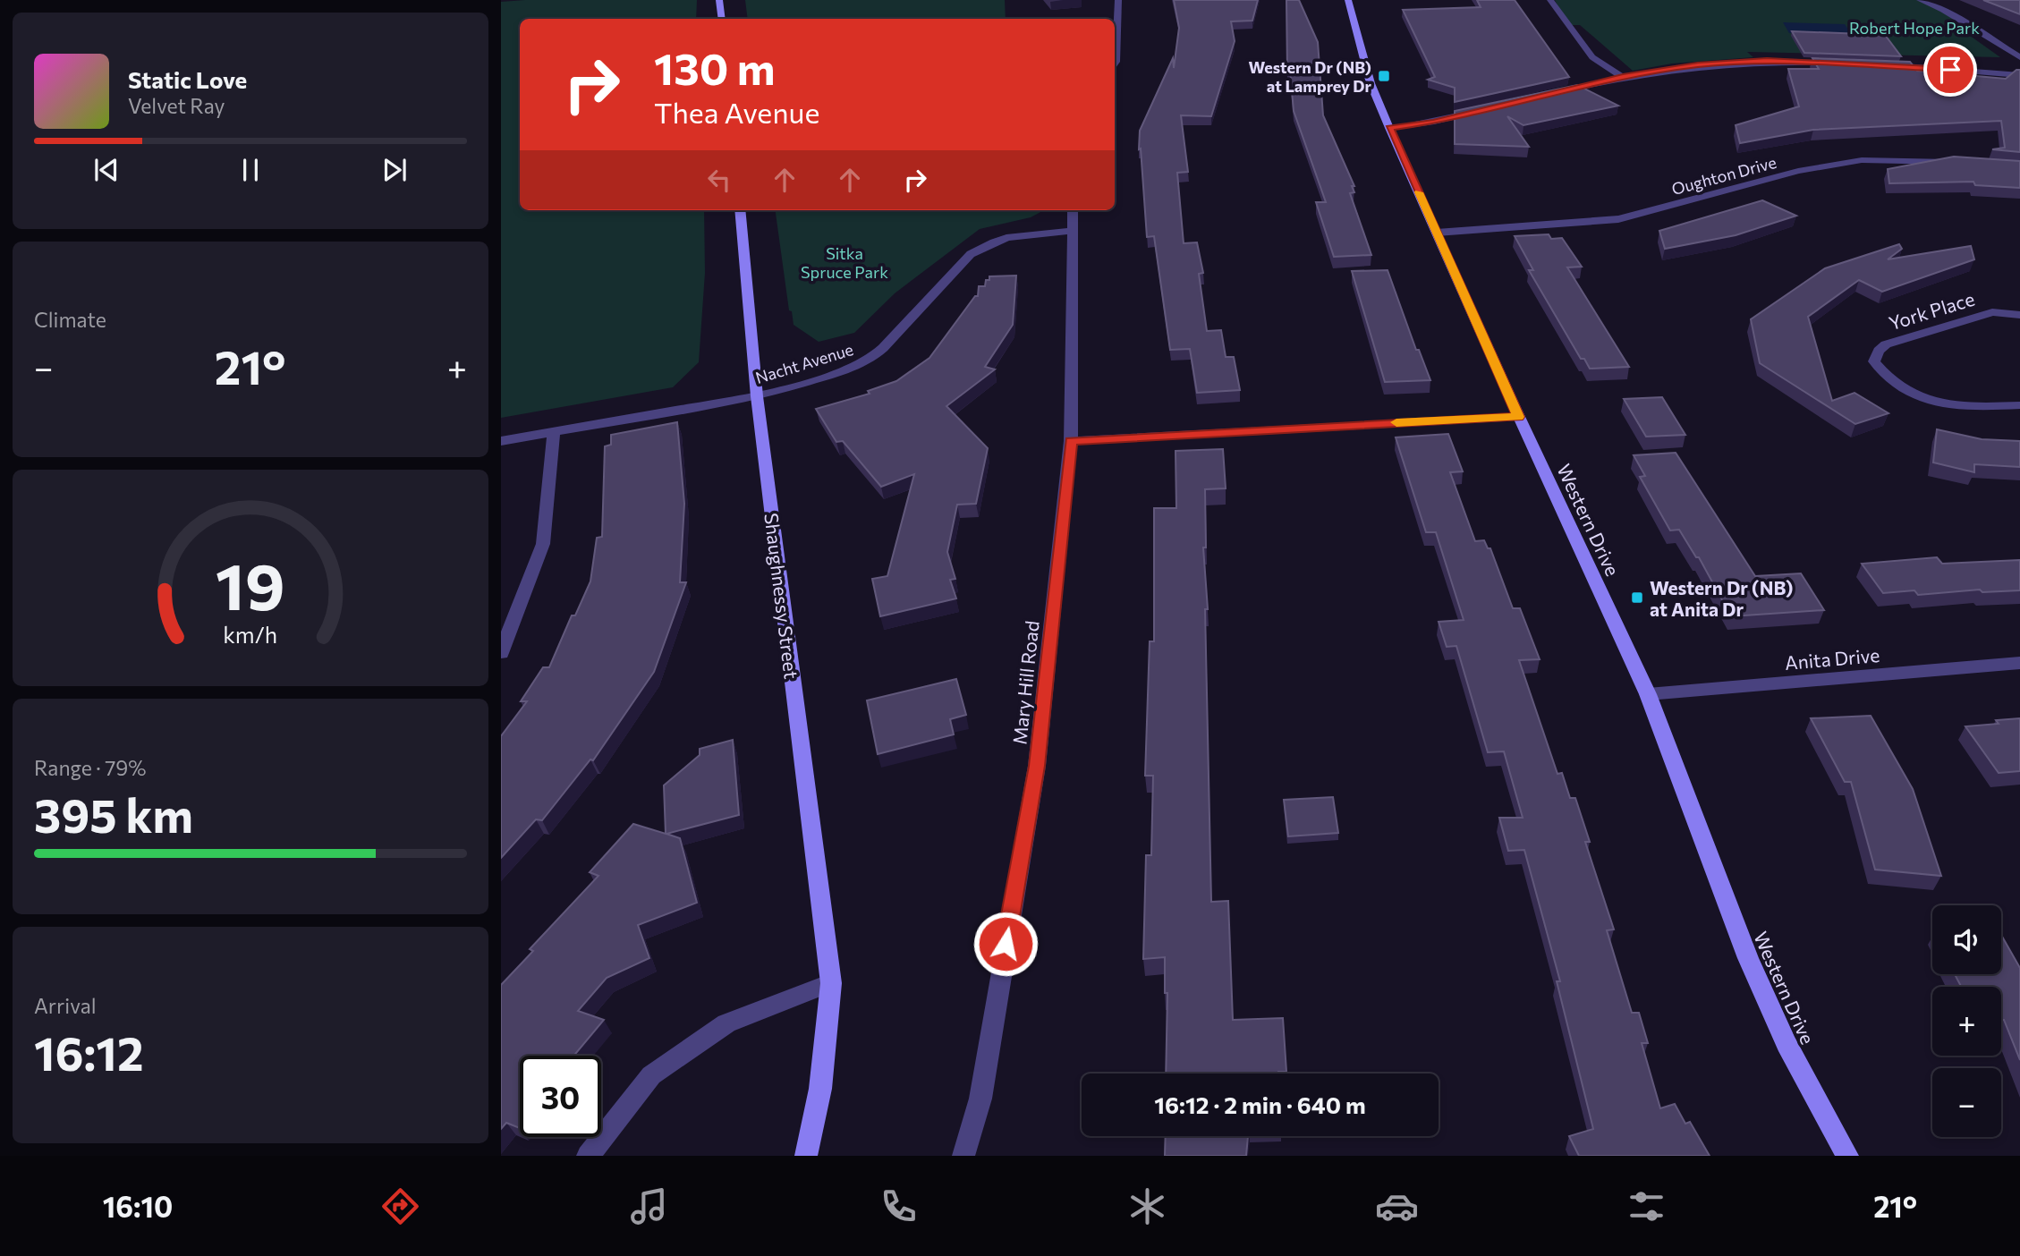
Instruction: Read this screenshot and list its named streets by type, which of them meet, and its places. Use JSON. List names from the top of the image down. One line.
{"streets":{"street":["Oughton Drive","York Place","Nacht Avenue","Western Drive","Shaughnessy Street","Anita Drive","Mary Hill Road"]},"crossings":[["Oughton Drive","Western Drive"],["Nacht Avenue","Shaughnessy Street"],["Nacht Avenue","Mary Hill Road"],["Western Drive","Anita Drive"]],"parks":["Robert Hope Park","Sitka Spruce Park"],"places":{"transit":["Western Dr (NB) at Lamprey Dr","Western Dr (NB) at Anita Dr"]},"page":{"turn":["130 m","Thea Avenue"],"song":["Static Love","Velvet Ray"],"tile":["Climate",["Range · 79%","395 km"],["Arrival","16:12"]],"heat":["−","21°","+"],"map_buttons":["+","−"],"limit":"30","trip":"16:12 · 2 min · 640 m","tabs":["16:10","21°"],"gauge":["19","km/h"]}}
